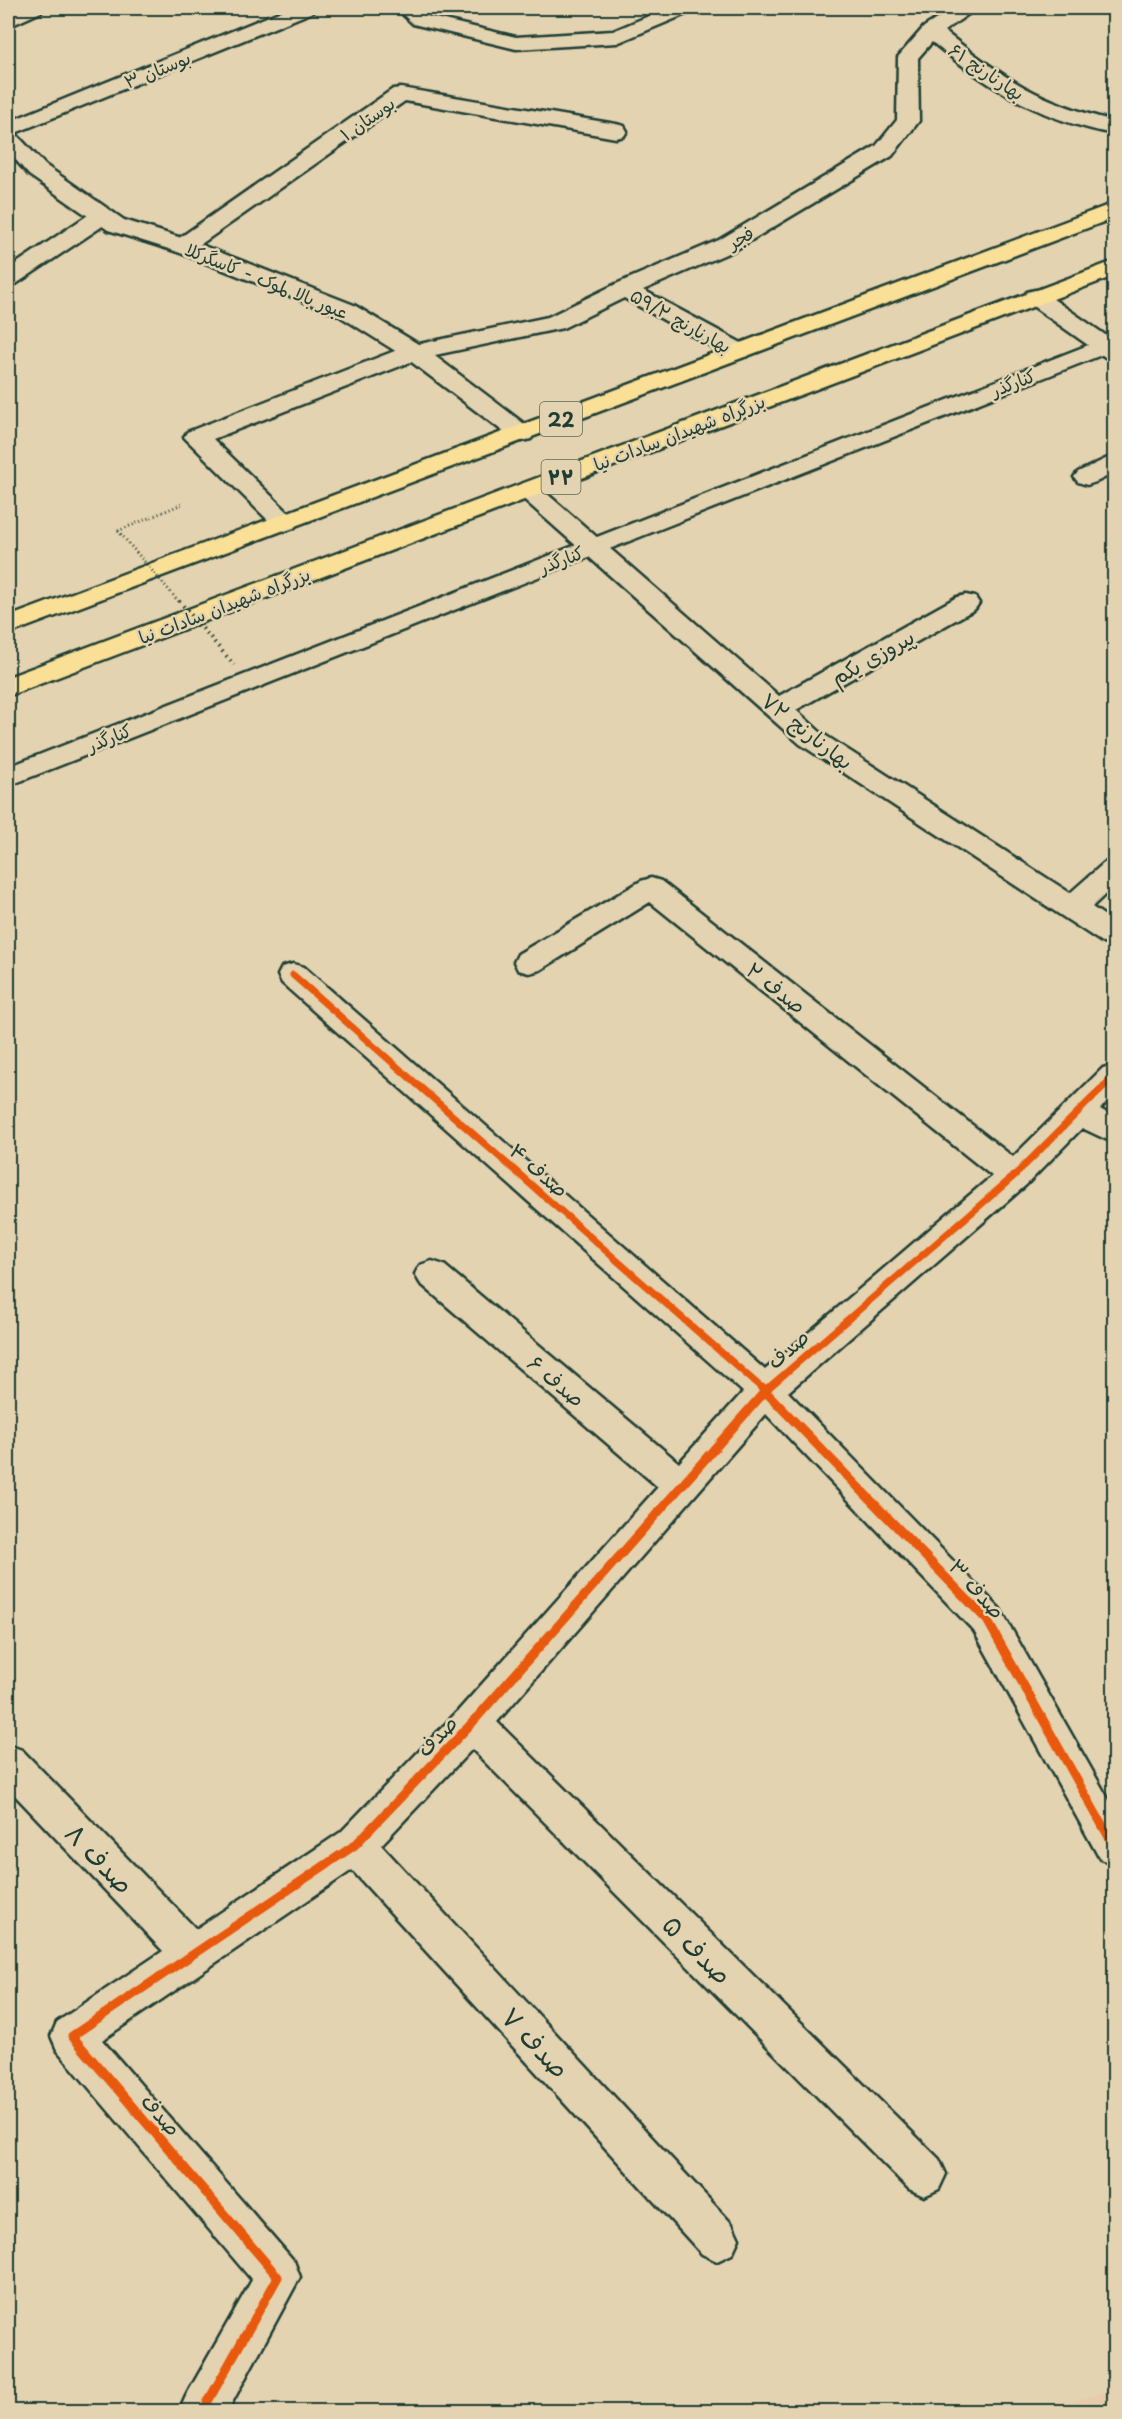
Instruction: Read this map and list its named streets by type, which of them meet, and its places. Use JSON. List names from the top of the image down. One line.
{"streets":{"highway":["22","بزرگراه شهیدان سادات نیا","۲۲"],"street":["بوستان ۳","بهارنارنج ۶۱","بوستان ۱","فجر","عبور بالا لموک - کاسگرکلا","بهارنارنج ۵۹/۲","کنارگذر","پیروزی یکم","بهارنارنج ۷۲","صدف ۲","صدف ۴","صدف","صدف ۶","صدف ۳","صدف ۸","صدف ۵","صدف ۷"]},"crossings":[["بهارنارنج ۶۱","فجر"],["بوستان ۱","عبور بالا لموک - کاسگرکلا"],["فجر","عبور بالا لموک - کاسگرکلا"],["فجر","بهارنارنج ۵۹/۲"],["فجر","22"],["عبور بالا لموک - کاسگرکلا","22"],["بهارنارنج ۵۹/۲","22"],["کنارگذر","بهارنارنج ۷۲"],["بزرگراه شهیدان سادات نیا","بهارنارنج ۷۲"],["پیروزی یکم","بهارنارنج ۷۲"],["صدف ۲","صدف"],["صدف ۴","صدف"],["صدف ۴","صدف ۳"],["صدف","صدف ۶"],["صدف","صدف ۳"],["صدف","صدف ۸"],["صدف","صدف ۵"],["صدف","صدف ۷"]]}
